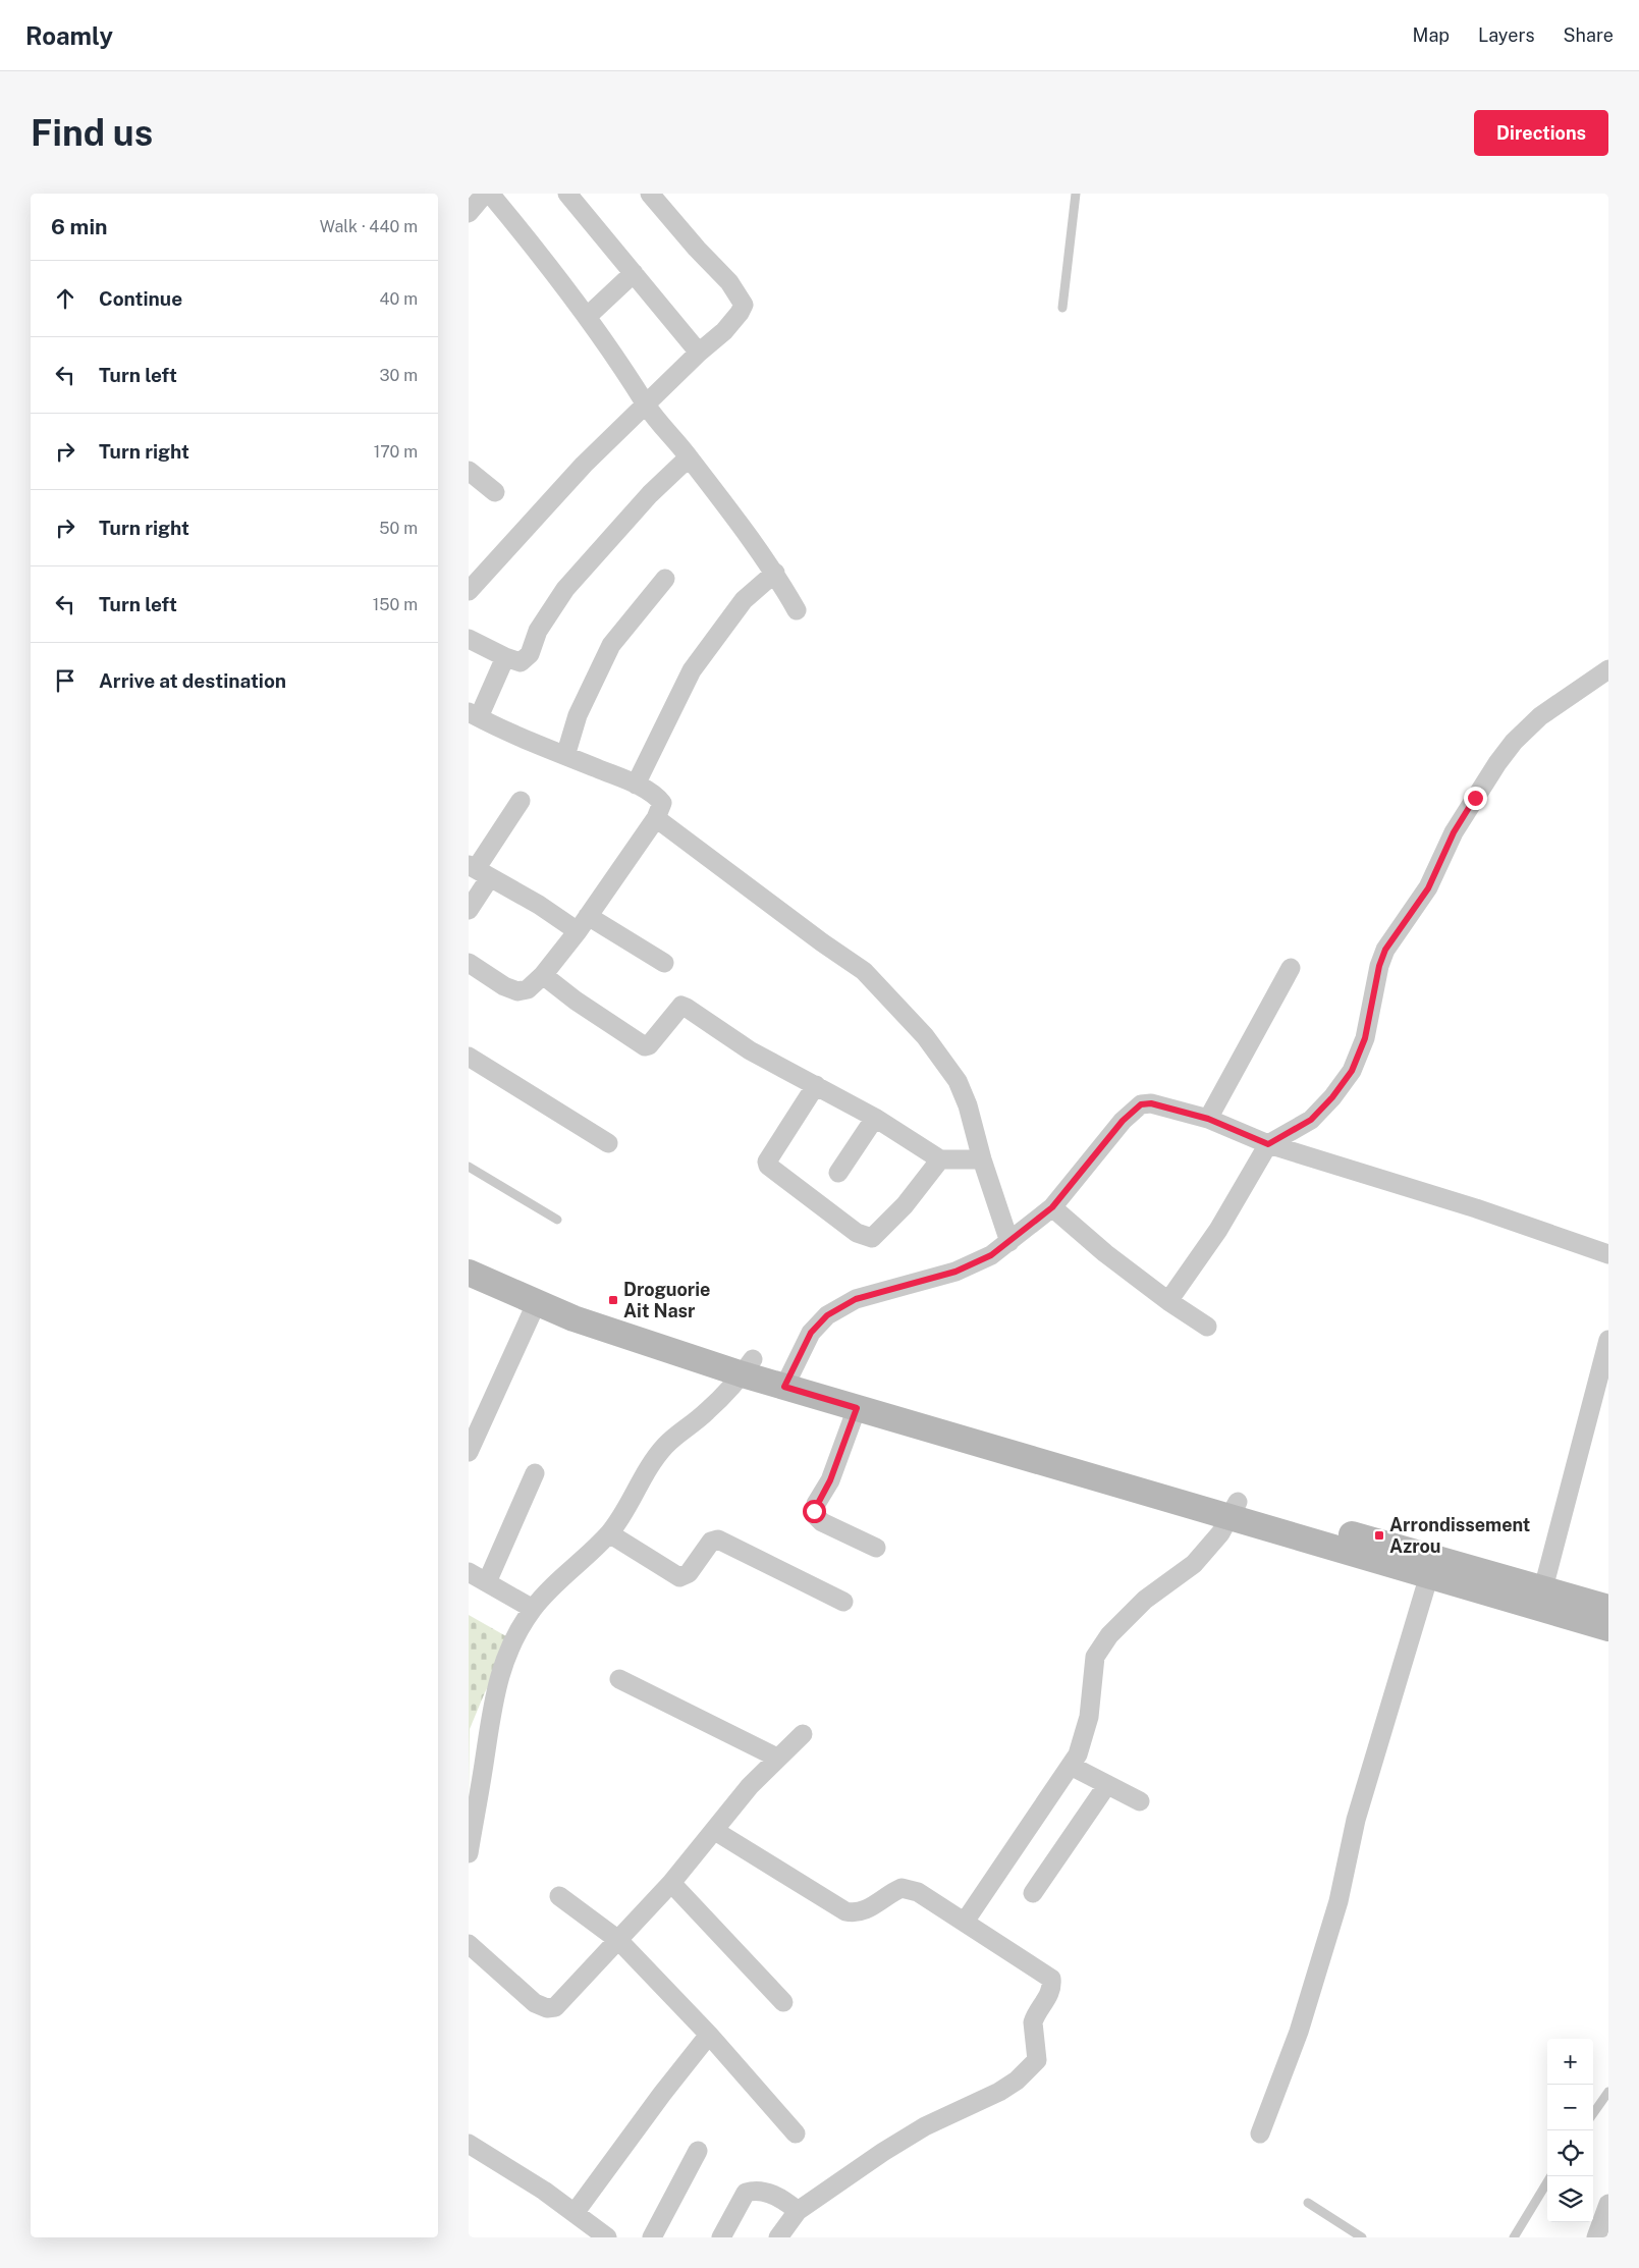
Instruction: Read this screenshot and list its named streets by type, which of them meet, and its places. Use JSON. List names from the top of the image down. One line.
{"places":{"transit":["Droguorie Ait Nasr","Arrondissement Azrou"]},"page":{"header":"Roamly","nav":["Map","Layers","Share"],"buttons":"Directions","title":"Find us","heading":["6 min","Walk · 440 m"],"list":[["Continue","40 m"],["Turn left","30 m"],["Turn right","170 m"],["Turn right","50 m"],["Turn left","150 m"],"Arrive at destination"],"map_buttons":["+","−"]}}
